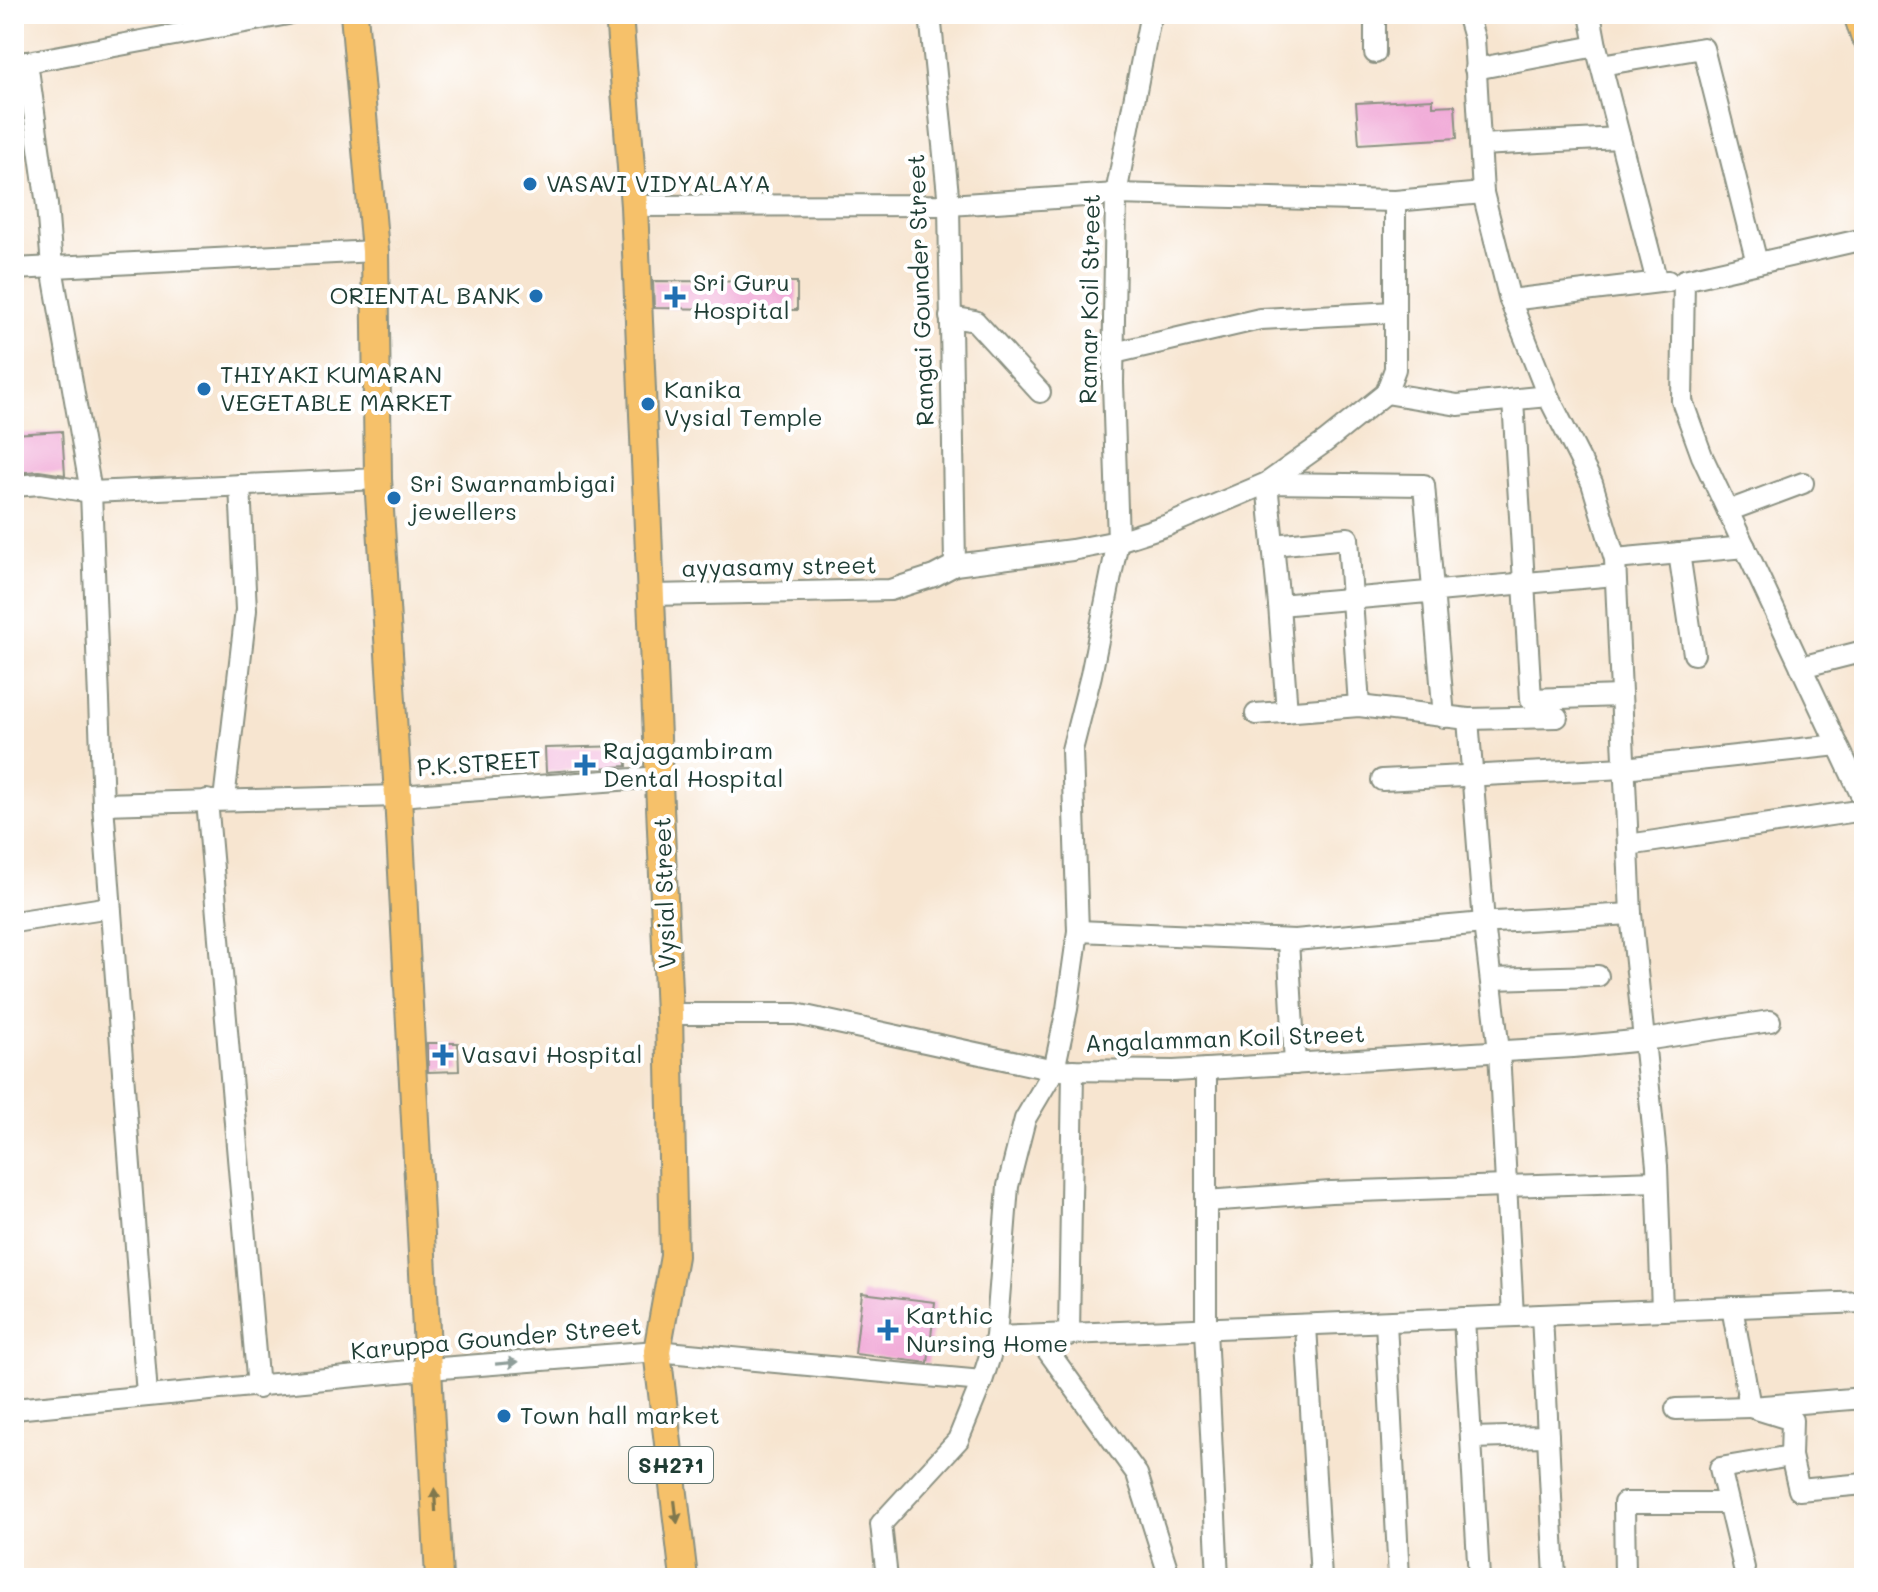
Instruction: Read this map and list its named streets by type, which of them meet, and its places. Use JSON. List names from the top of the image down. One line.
{"streets":{"main road":["Vysial Street","SH271"],"street":["Rangai Gounder Street","Ramar Koil Street","ayyasamy street","P.K.STREET","Angalamman Koil Street","Karuppa Gounder Street"]},"crossings":[["Rangai Gounder Street","ayyasamy street"],["Ramar Koil Street","ayyasamy street"],["Ramar Koil Street","Angalamman Koil Street"],["ayyasamy street","Vysial Street"],["P.K.STREET","Vysial Street"],["Vysial Street","Angalamman Koil Street"],["Vysial Street","Karuppa Gounder Street"]],"places":{"other":["VASAVI VIDYALAYA","ORIENTAL BANK","THIYAKI KUMARAN VEGETABLE MARKET","Kanika Vysial Temple","Sri Swarnambigai jewellers","Town hall market"],"health":["Sri Guru Hospital","Rajagambiram Dental Hospital","Vasavi Hospital","Karthic Nursing Home"]}}
